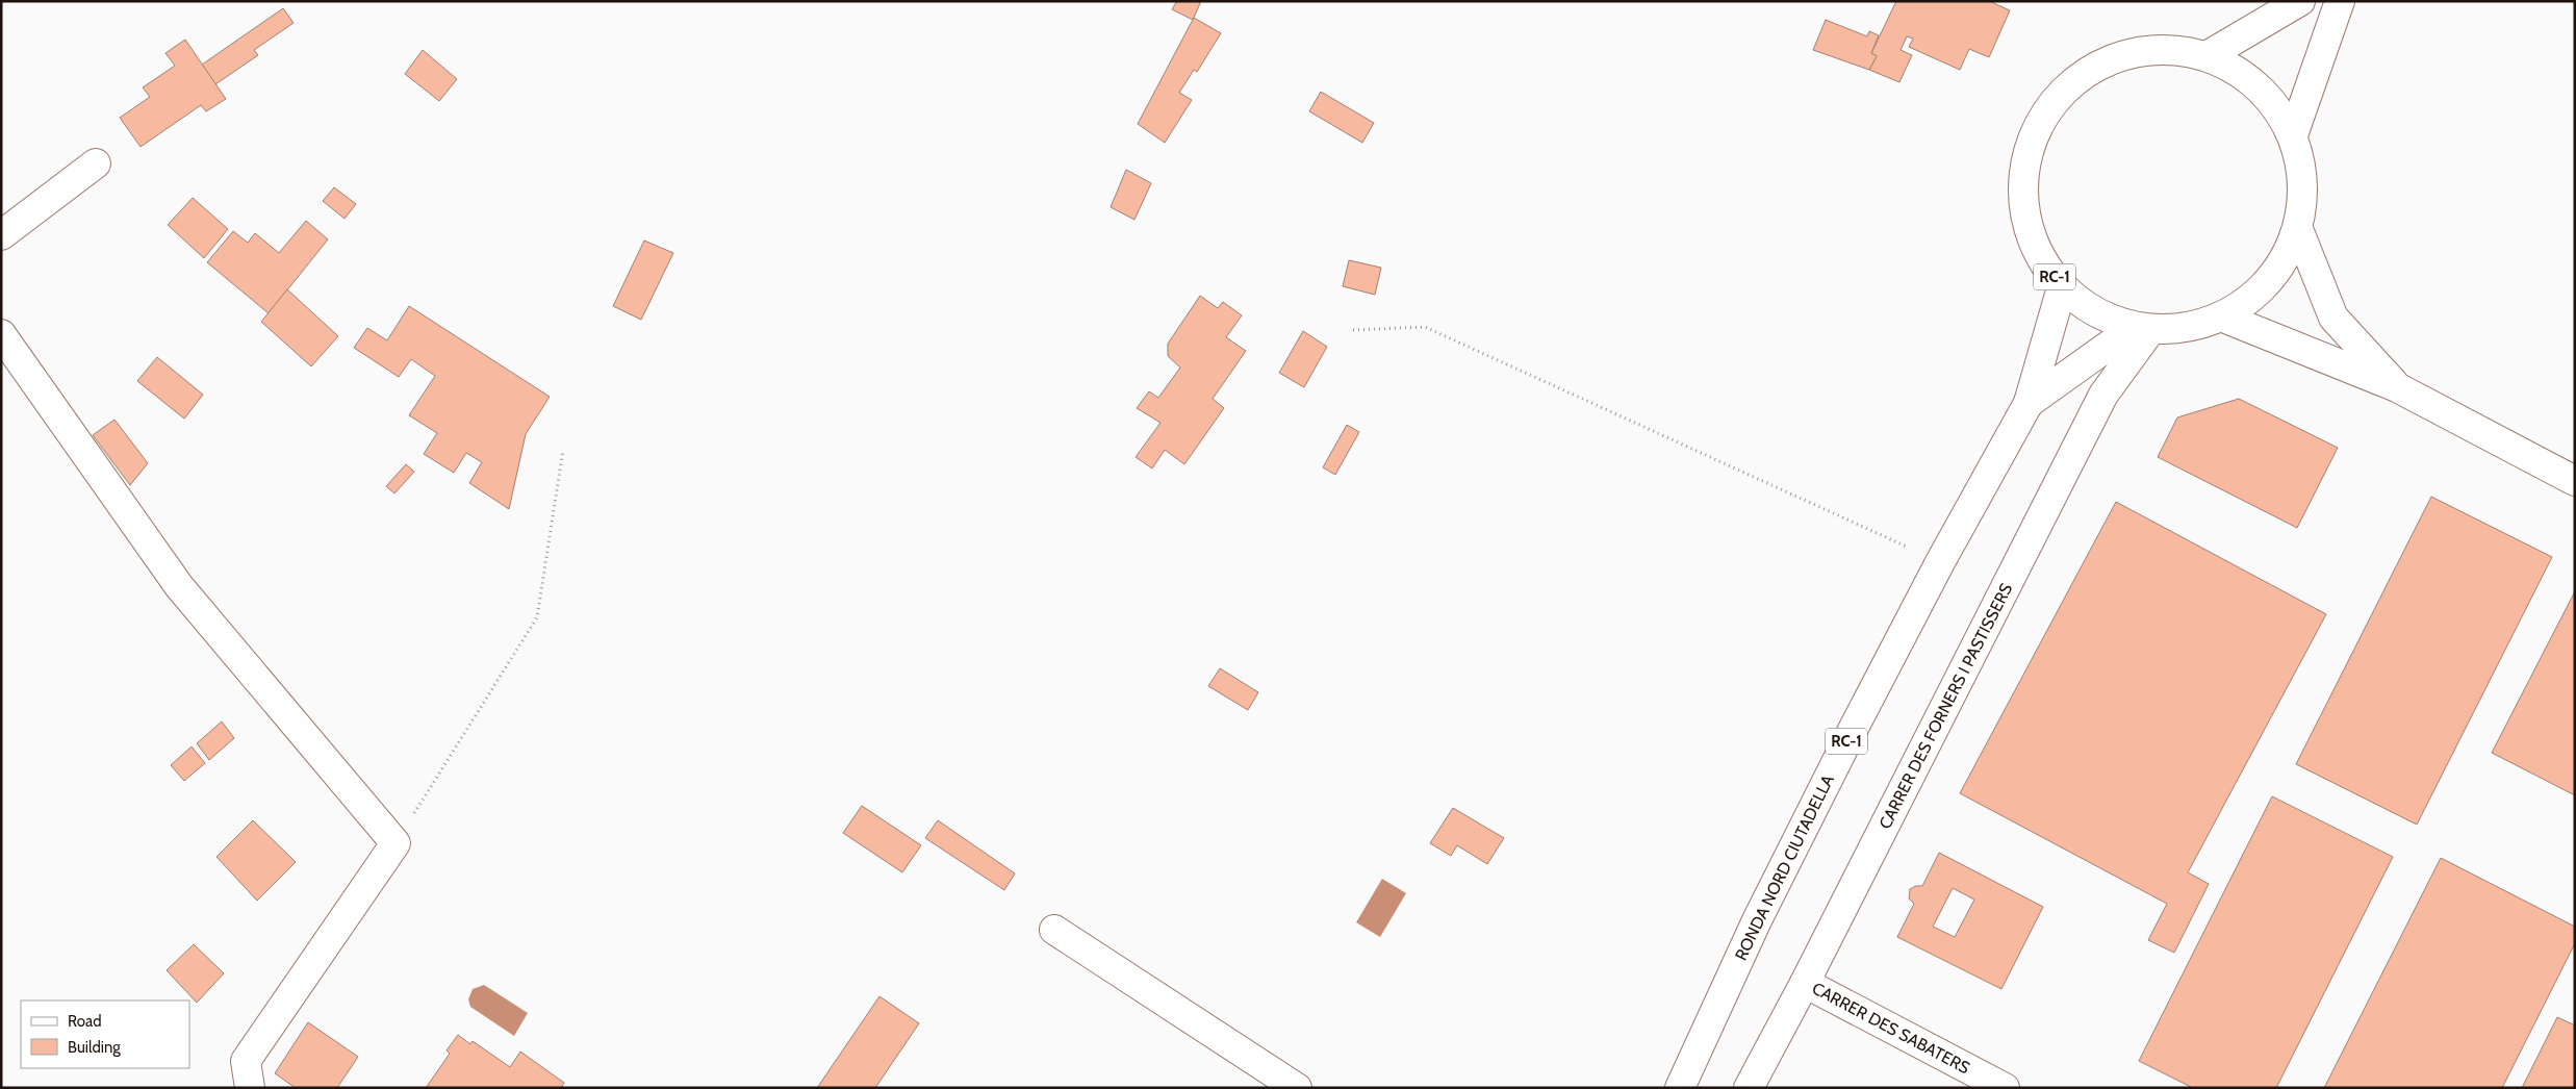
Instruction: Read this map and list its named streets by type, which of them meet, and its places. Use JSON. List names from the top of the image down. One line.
{"streets":{"street":["RC-1","CARRER DES FORNERS I PASTISSERS","RONDA NORD CIUTADELLA","CARRER DES SABATERS"]},"crossings":[["RC-1","CARRER DES FORNERS I PASTISSERS"],["RC-1","RONDA NORD CIUTADELLA"],["CARRER DES FORNERS I PASTISSERS","RONDA NORD CIUTADELLA"],["CARRER DES FORNERS I PASTISSERS","CARRER DES SABATERS"]],"legend":["Road","Building"]}
